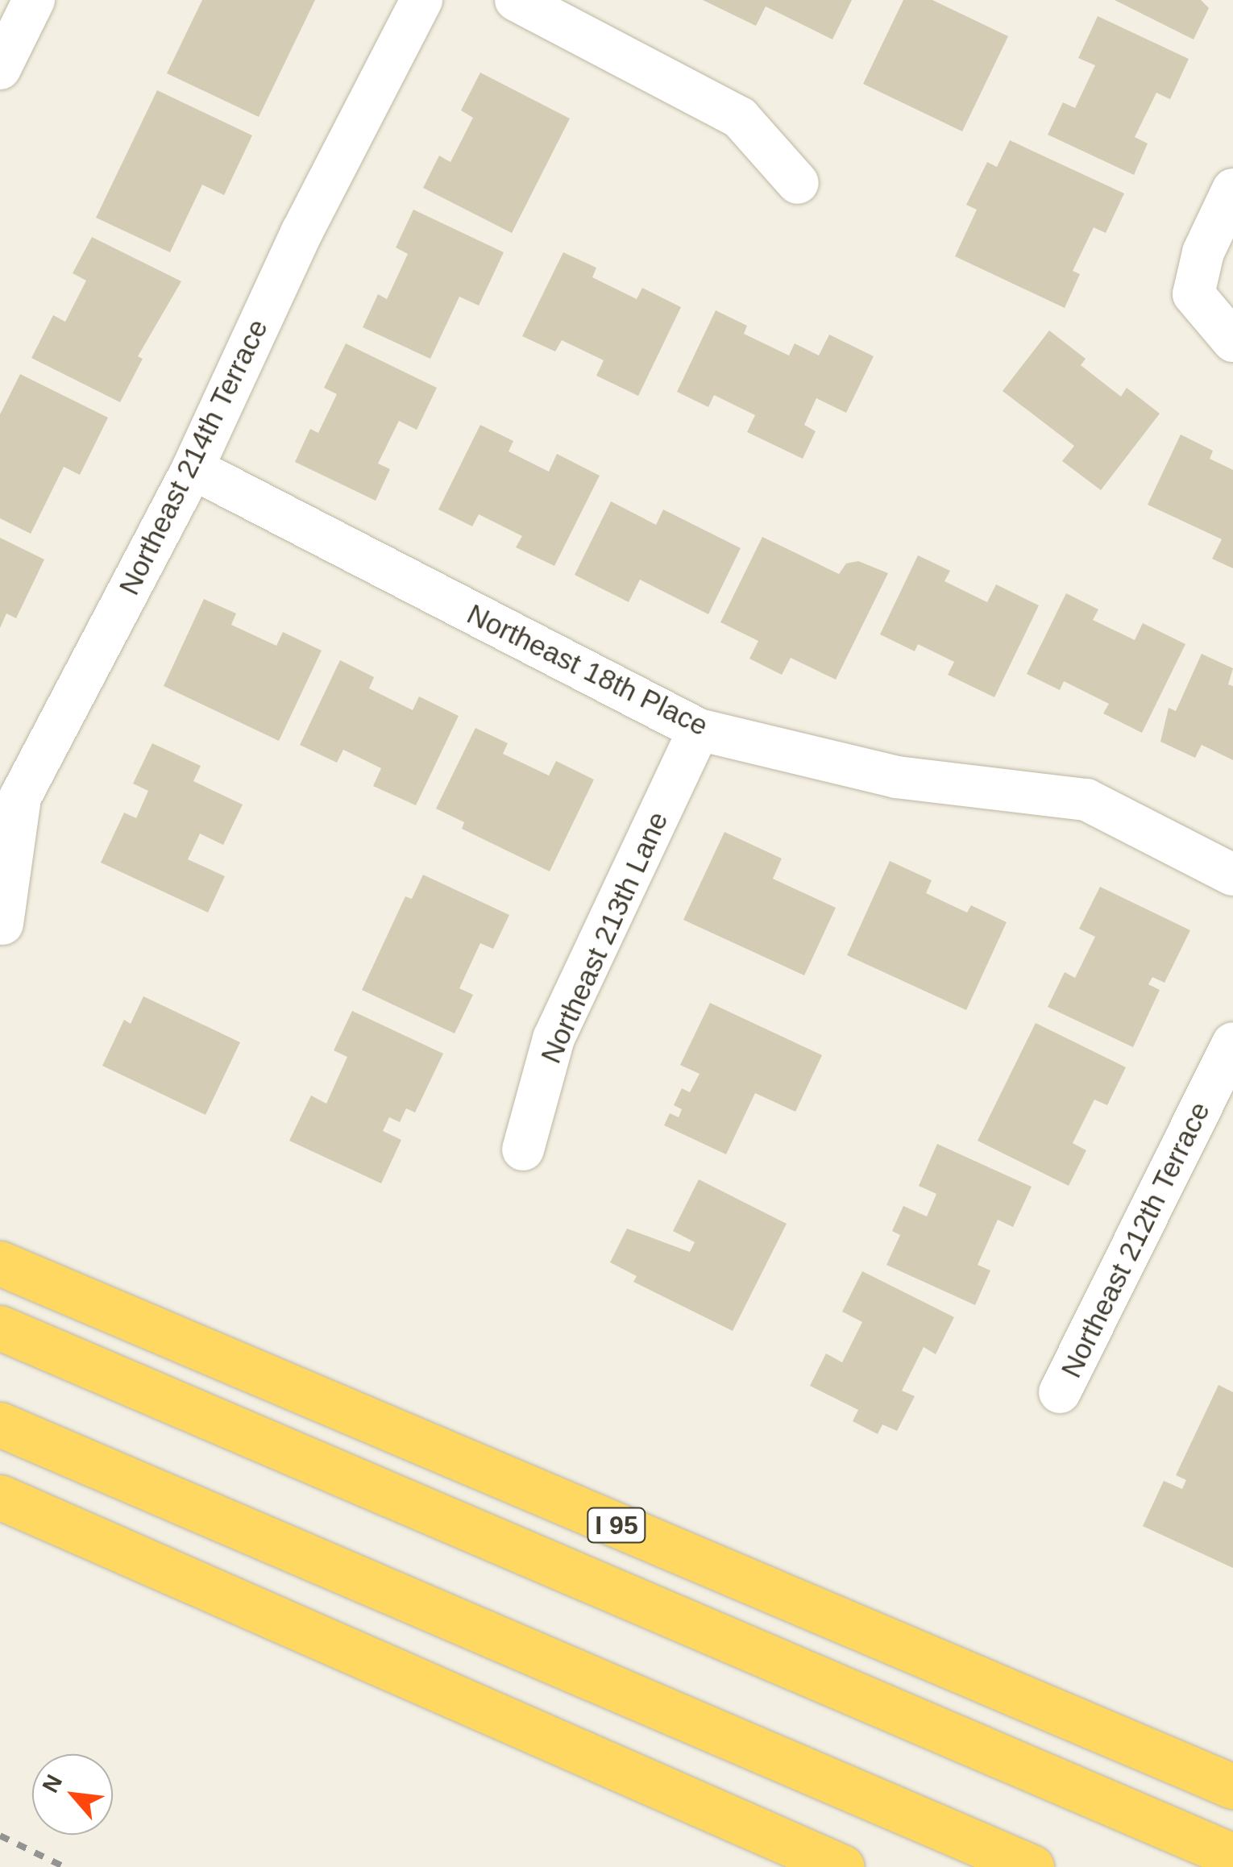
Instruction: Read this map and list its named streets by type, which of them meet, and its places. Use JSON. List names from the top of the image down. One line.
{"streets":{"highway":["I 95"],"street":["Northeast 214th Terrace","Northeast 18th Place","Northeast 213th Lane","Northeast 212th Terrace"]},"crossings":[["Northeast 214th Terrace","Northeast 18th Place"],["Northeast 18th Place","Northeast 213th Lane"]],"north":"top left"}
